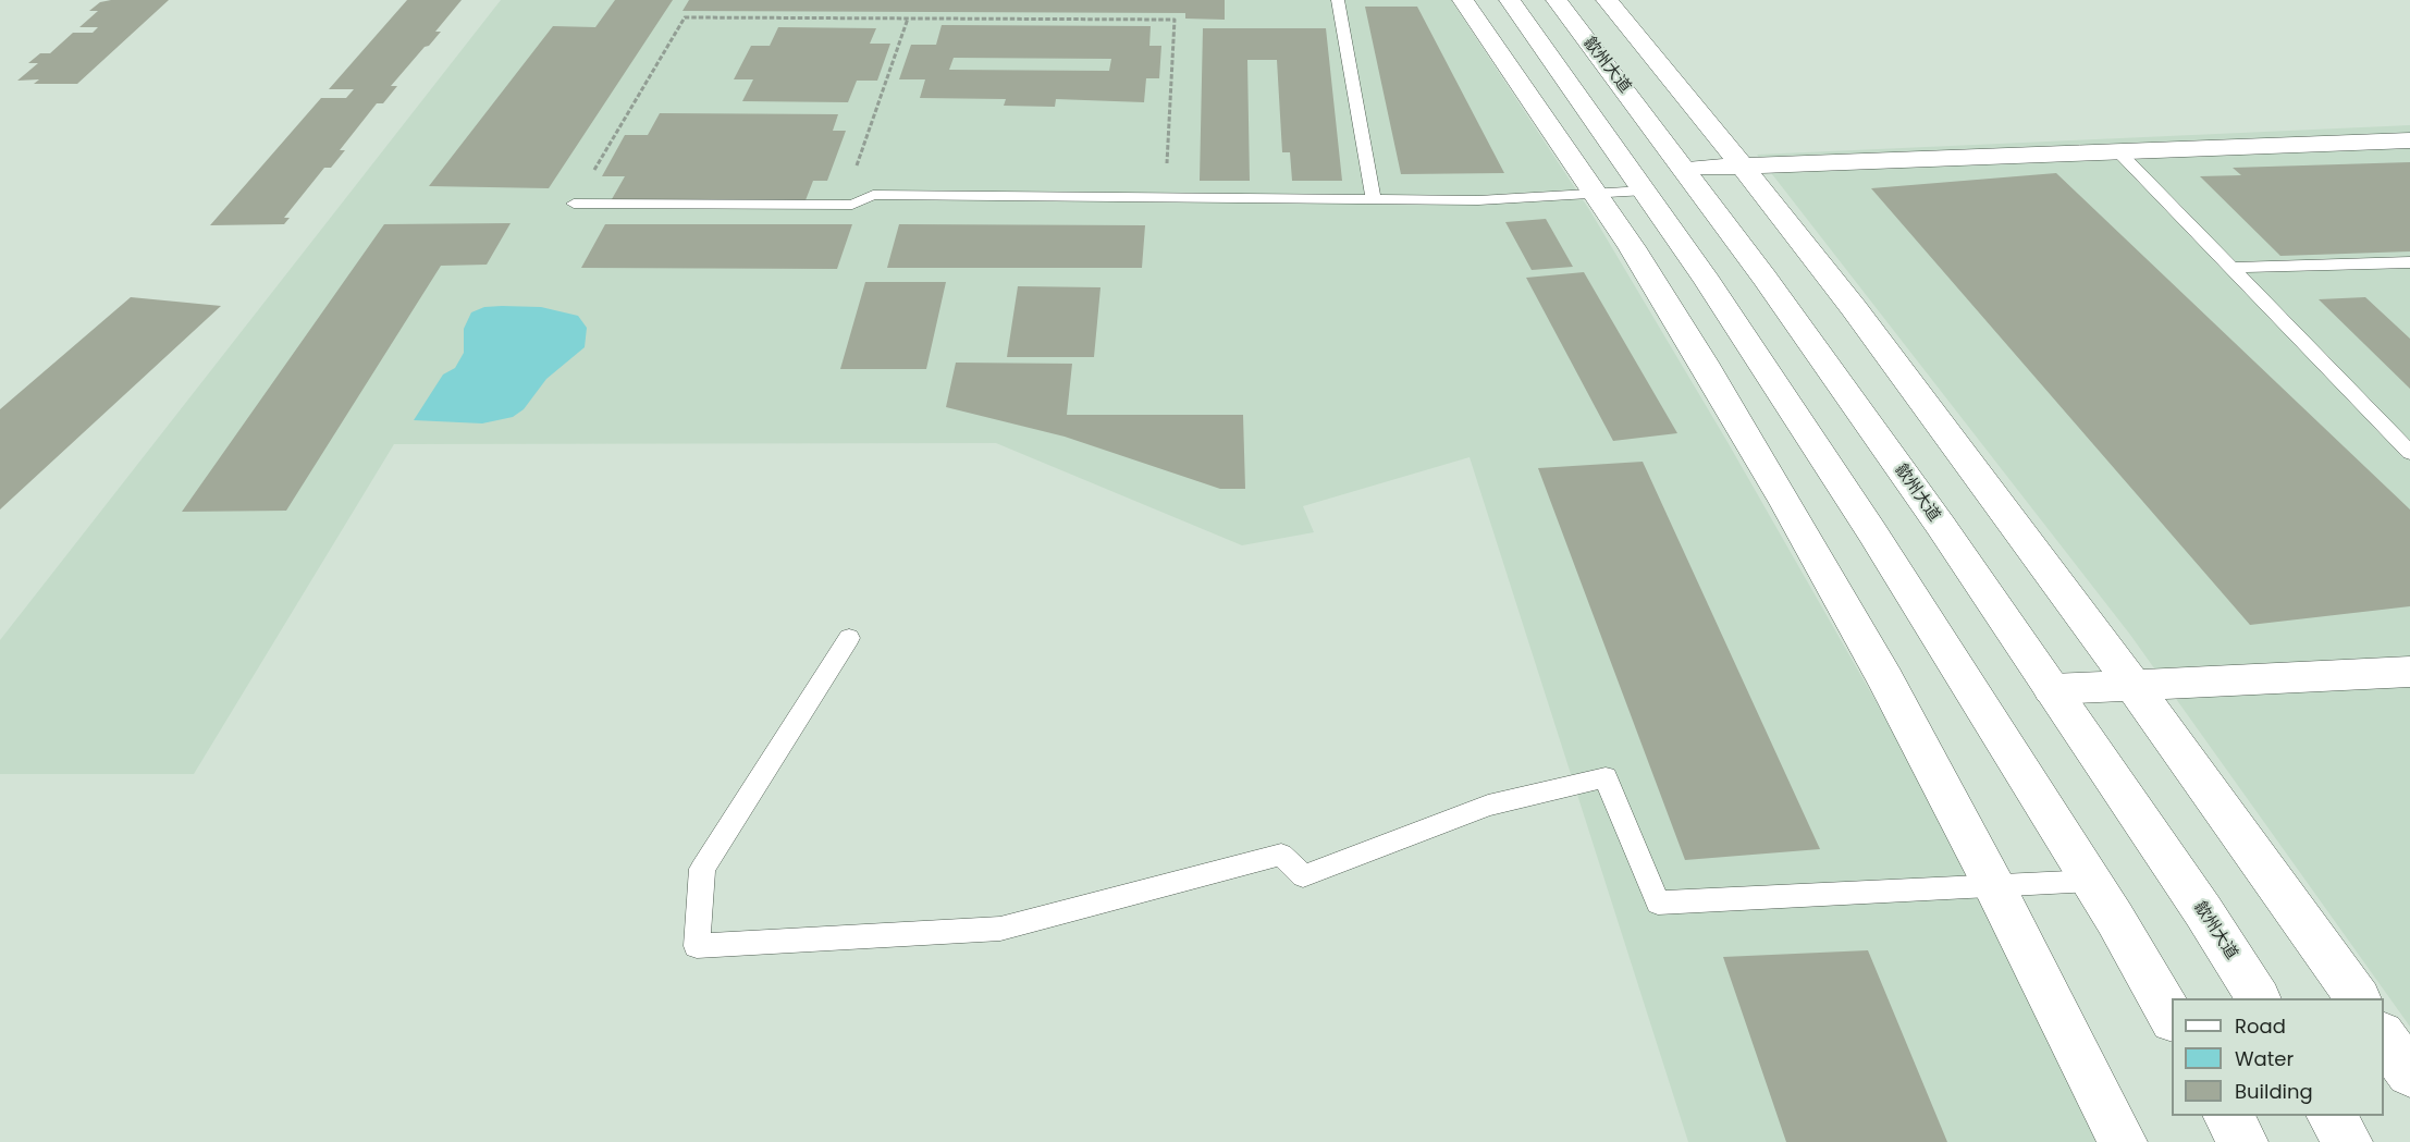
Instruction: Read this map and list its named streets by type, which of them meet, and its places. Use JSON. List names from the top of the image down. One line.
{"streets":{"main road":["歙州大道"]},"legend":["Road","Water","Building"]}
